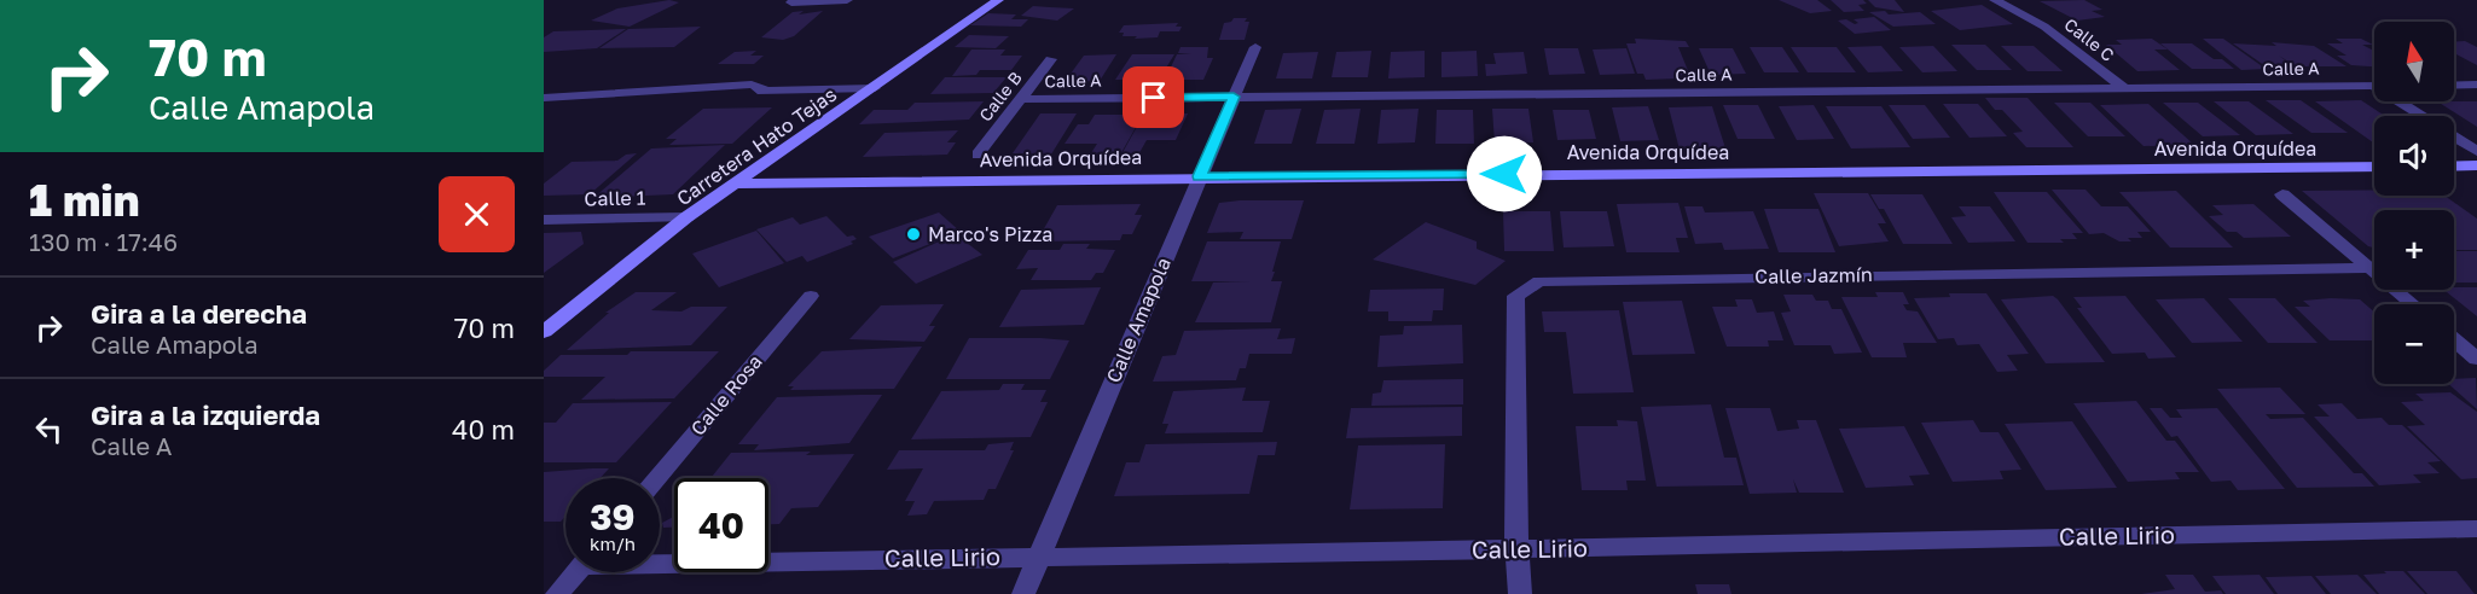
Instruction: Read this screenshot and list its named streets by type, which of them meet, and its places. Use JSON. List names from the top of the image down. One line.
{"streets":{"street":["Calle C","Calle A","Calle B","Carretera Hato Tejas","Avenida Orquídea","Calle 1","Calle Jazmín","Calle Amapola","Calle Rosa","Calle Lirio"]},"crossings":[["Calle C","Calle A"],["Calle A","Calle B"],["Calle A","Calle Amapola"],["Carretera Hato Tejas","Avenida Orquídea"],["Carretera Hato Tejas","Calle 1"],["Avenida Orquídea","Calle Amapola"],["Calle Jazmín","Calle Lirio"],["Calle Amapola","Calle Lirio"]],"places":["Marco's Pizza"],"north":"top","page":{"turn":["70 m","Calle Amapola"],"map_buttons":["+","−"],"heading":["1 min","130 m · 17:46"],"list":[{"name":"Gira a la derecha","note":"Calle Amapola","value":"70 m"},{"name":"Gira a la izquierda","note":"Calle A","value":"40 m"}],"speed":"39 km/h","limit":"40"}}
